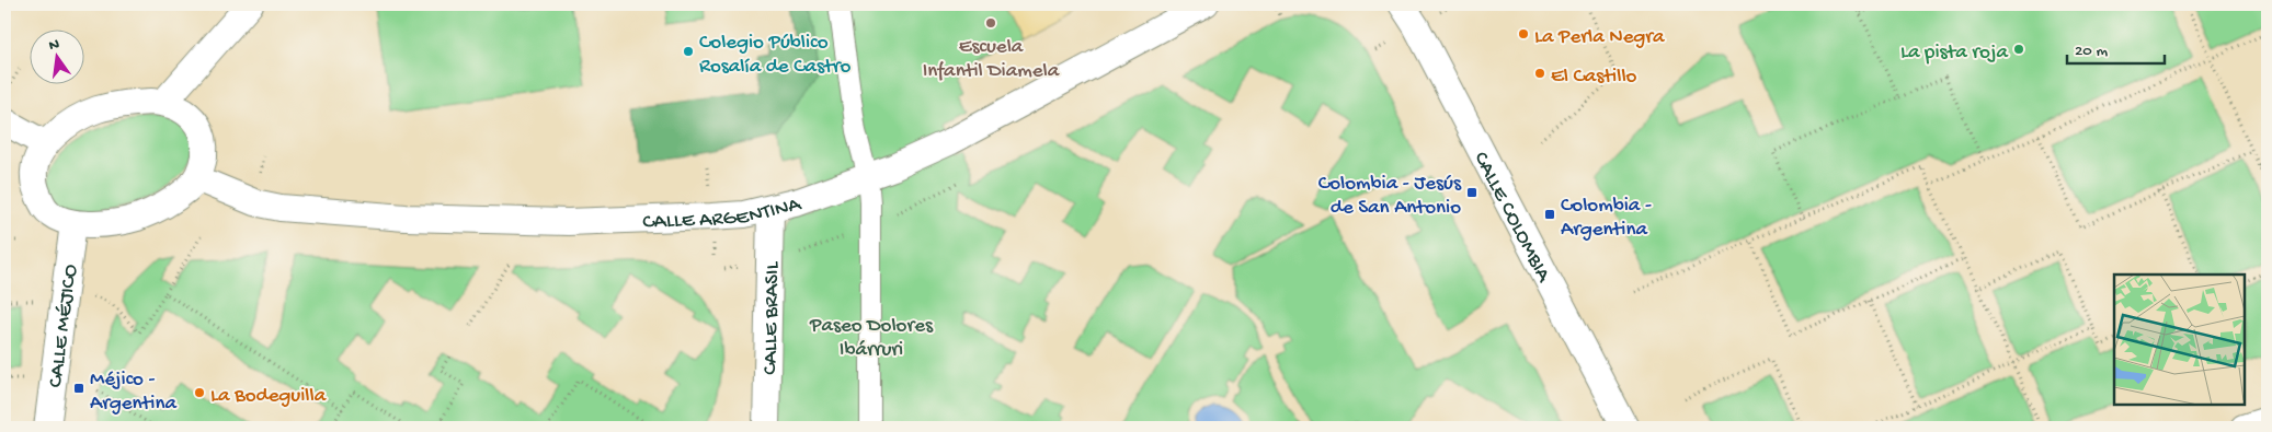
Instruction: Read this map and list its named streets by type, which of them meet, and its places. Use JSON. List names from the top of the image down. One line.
{"streets":{"street":["CALLE ARGENTINA","CALLE COLOMBIA","CALLE BRASIL","CALLE MÉJICO"]},"crossings":[["CALLE ARGENTINA","CALLE BRASIL"],["CALLE ARGENTINA","CALLE MÉJICO"]],"parks":["Paseo Dolores Ibárruri"],"places":{"other":["Escuela Infantil Diamela","La Perla Negra","La pista roja","Colegio Público Rosalía de Castro","El Castillo","La Bodeguilla"],"transit":["Colombia - Jesús de San Antonio","Colombia - Argentina","Méjico - Argentina"]},"scale_bar":"20 m","north":"top"}
